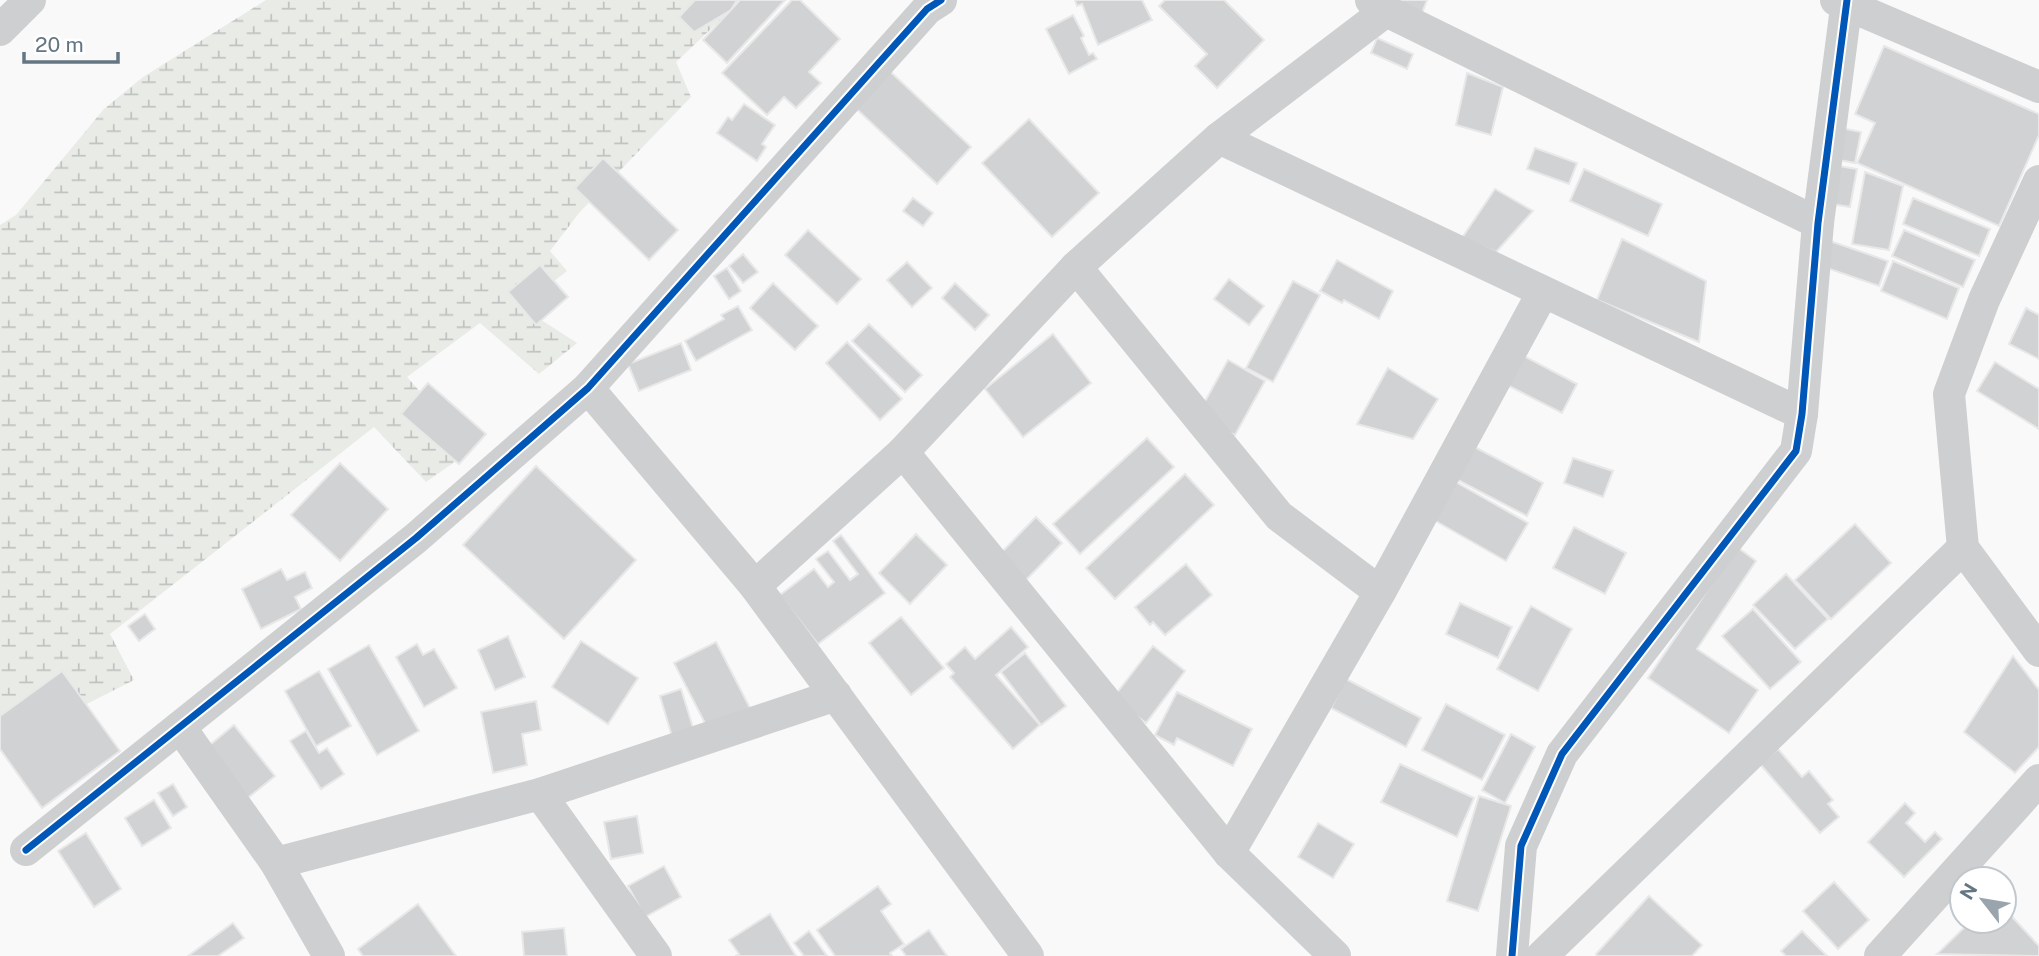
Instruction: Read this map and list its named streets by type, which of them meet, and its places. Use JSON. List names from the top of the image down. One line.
{"scale_bar":"20 m","north":"top left"}
